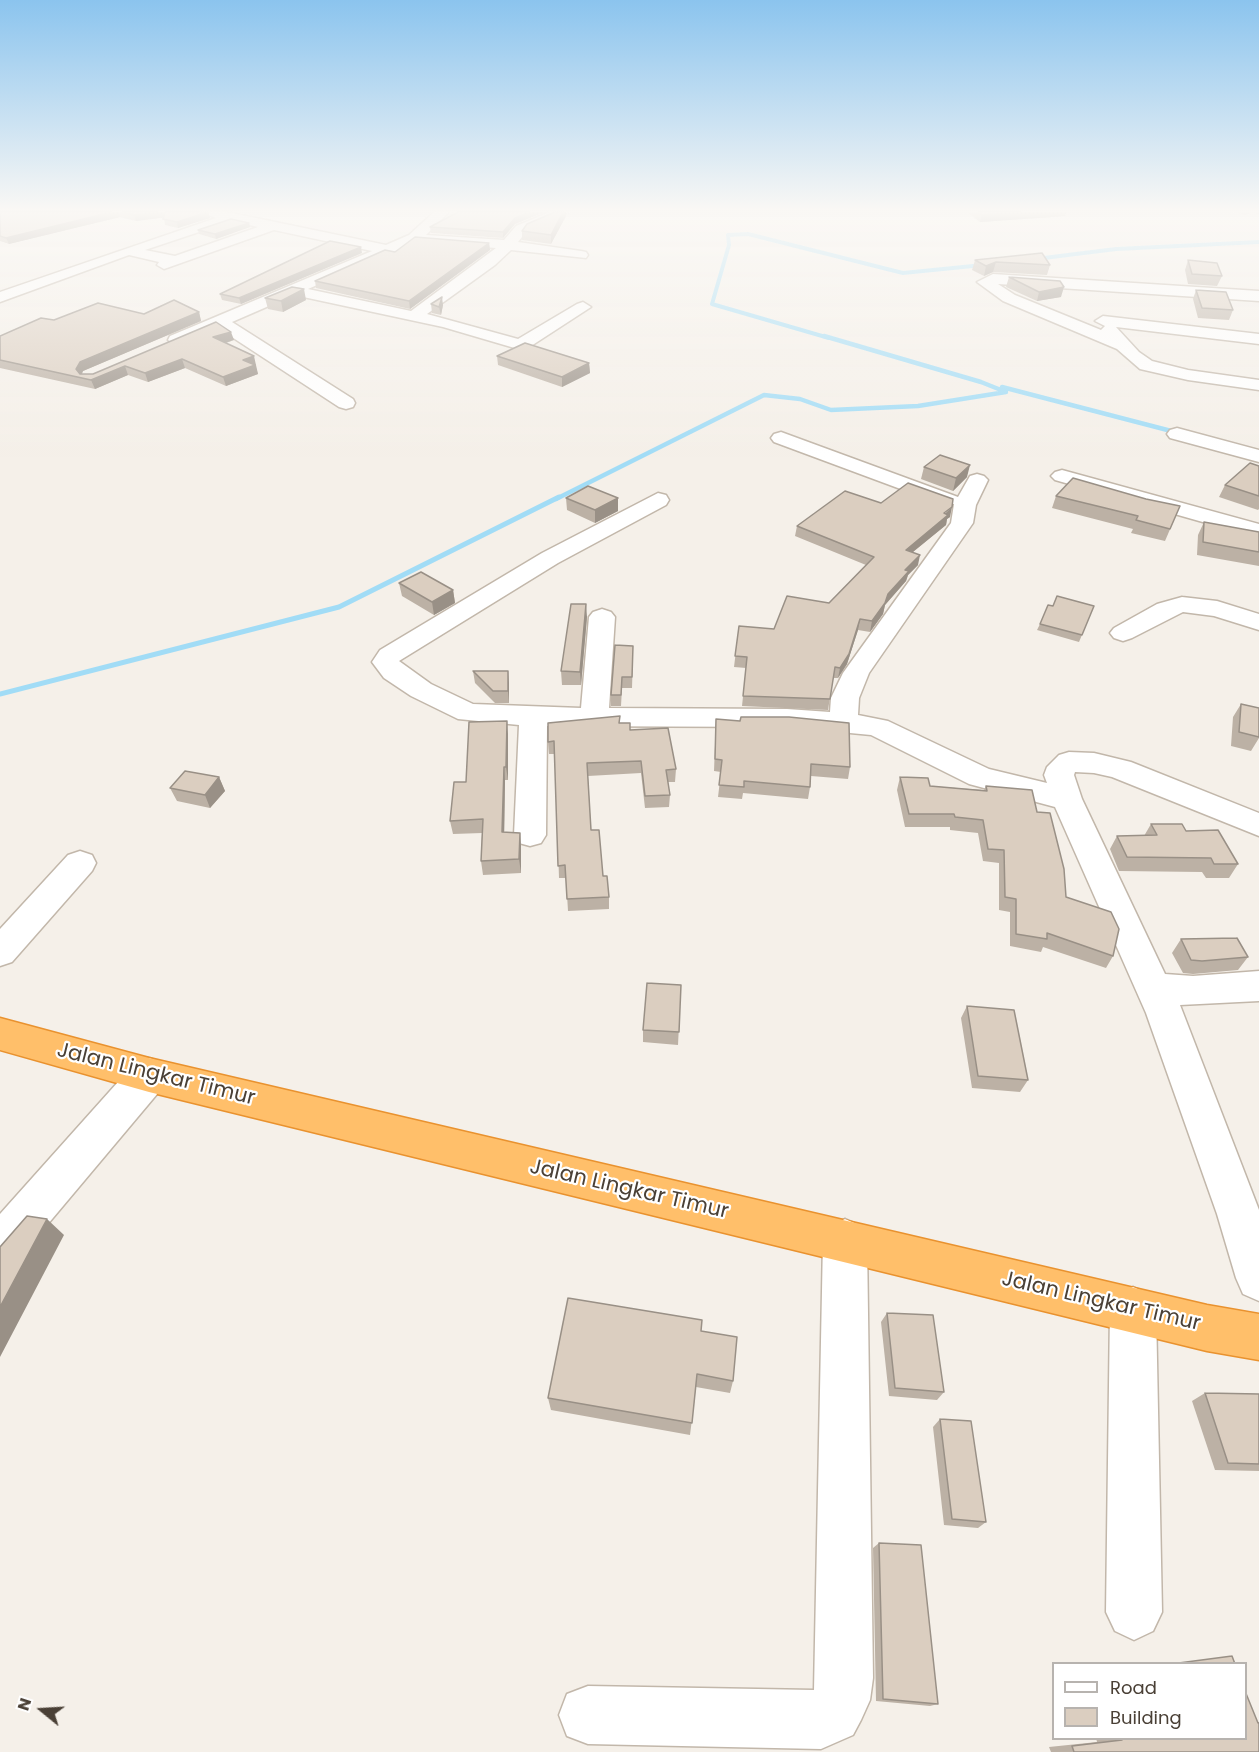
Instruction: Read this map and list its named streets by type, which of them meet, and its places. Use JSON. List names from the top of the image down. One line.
{"streets":{"highway":["Jalan Lingkar Timur"]},"legend":["Road","Building"],"north":"left"}
